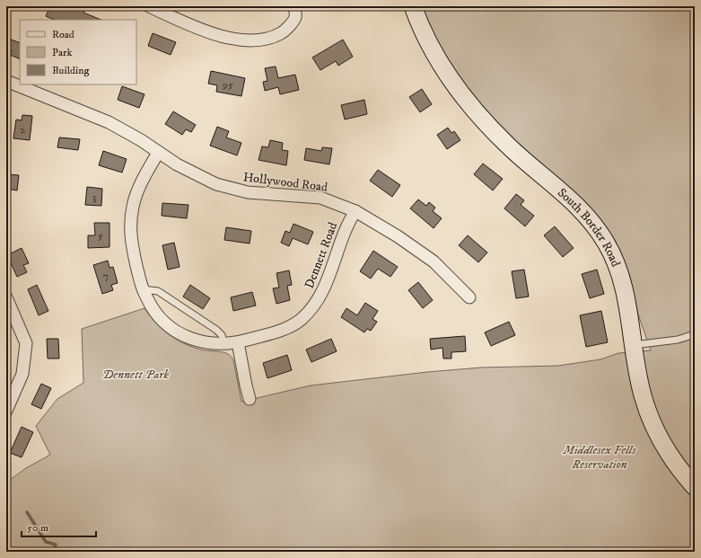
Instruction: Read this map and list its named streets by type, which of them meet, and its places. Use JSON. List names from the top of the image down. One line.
{"streets":{"main road":["South Border Road"],"street":["Hollywood Road","Dennett Road"]},"crossings":[["Hollywood Road","Dennett Road"]],"parks":["Dennett Park","Middlesex Fells Reservation"],"house_numbers":["95","2","3","5","7"],"legend":["Road","Park","Building"],"scale_bar":"50 m"}
